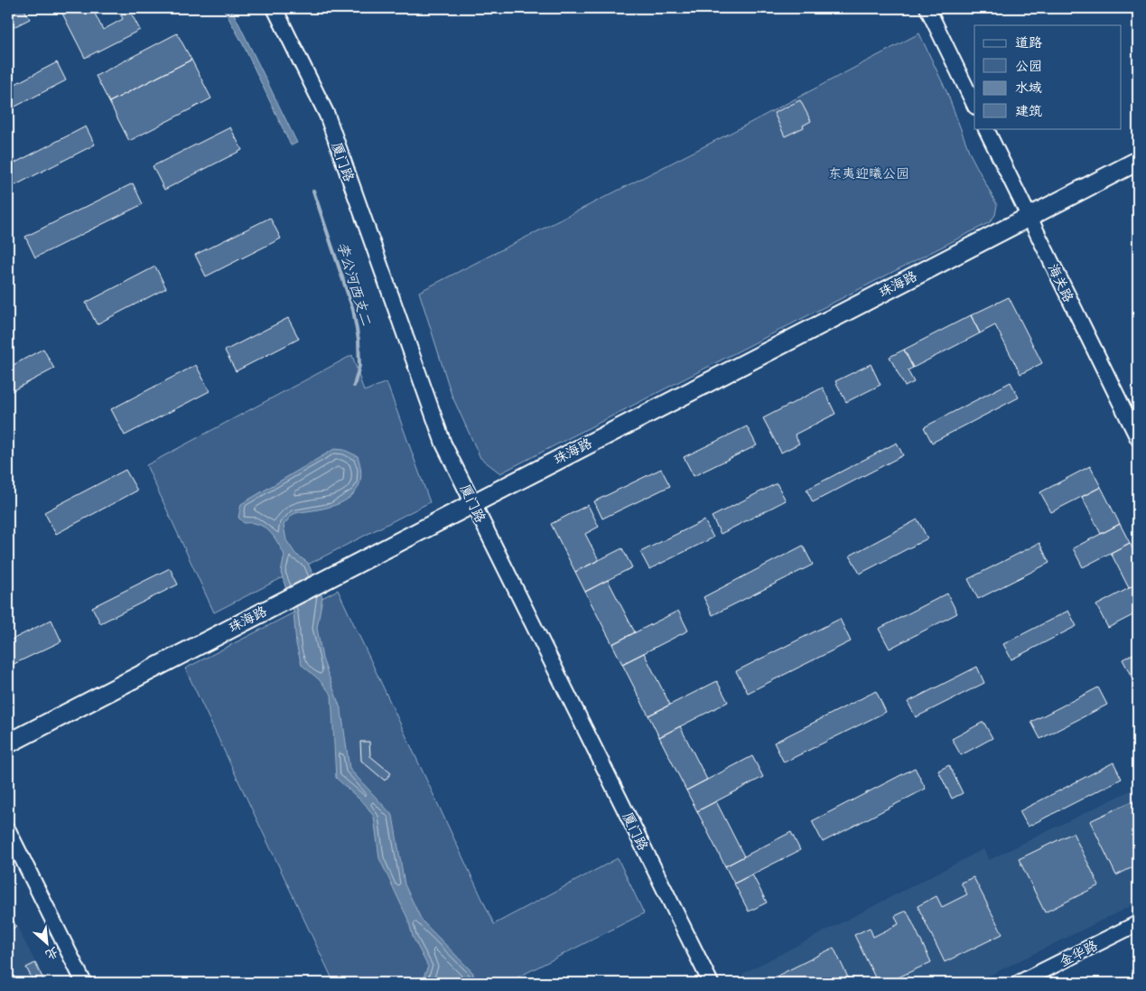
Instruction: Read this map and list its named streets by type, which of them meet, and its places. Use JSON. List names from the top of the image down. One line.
{"streets":{"main road":["珠海路"],"street":["厦门路","海关路","金华路"]},"crossings":[["厦门路","珠海路"],["海关路","珠海路"]],"water":["李公河西支二"],"parks":["东夷迎曦公园"],"legend":["道路","公园","水域","建筑"],"north":"bottom right"}
